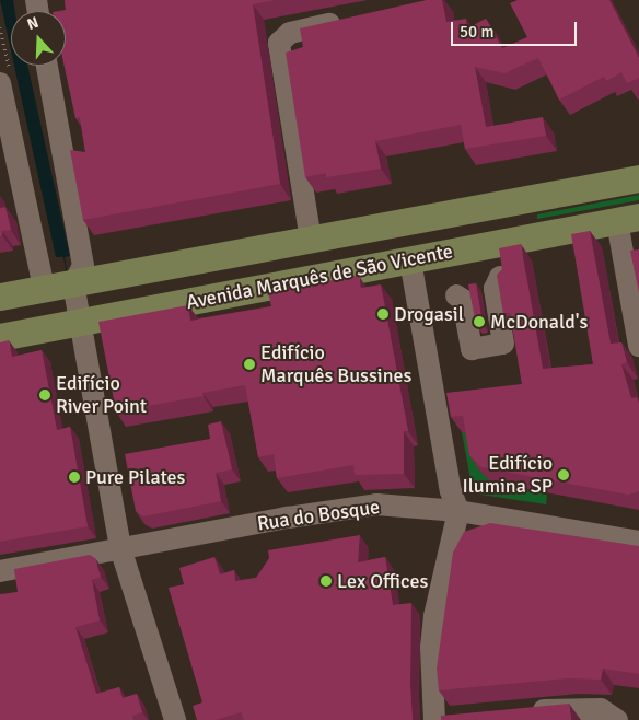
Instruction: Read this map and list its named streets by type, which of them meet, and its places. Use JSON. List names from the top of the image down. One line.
{"streets":{"main road":["Avenida Marquês de São Vicente"],"street":["Rua do Bosque"]},"places":["Drogasil","McDonald's","Edifício Marquês Bussines","Edifício River Point","Edifício Ilumina SP","Pure Pilates","Lex Offices"],"scale_bar":"50 m","north":"top"}
